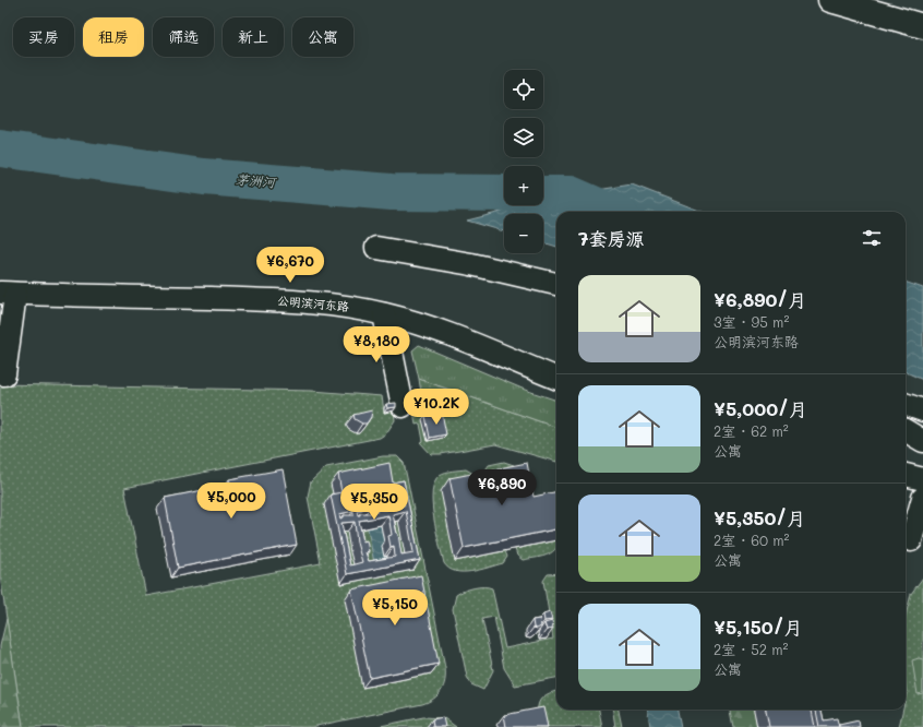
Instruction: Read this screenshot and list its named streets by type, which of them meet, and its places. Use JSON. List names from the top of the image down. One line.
{"streets":{"street":["公明滨河东路"]},"water":["茅洲河"],"page":{"chip":["买房","租房","筛选","新上","公寓"],"map_buttons":["+","−"],"heading":"7套房源","price":["¥6,670","¥8,180","¥10.2K","¥6,890","¥5,000","¥5,350","¥5,150"],"list":[{"name":"¥6,890/月","note":"3室 · 95 m² · 公明滨河东路"},{"name":"¥5,000/月","note":"2室 · 62 m² · 公寓"},{"name":"¥5,350/月","note":"2室 · 60 m² · 公寓"},{"name":"¥5,150/月","note":"2室 · 52 m² · 公寓"}]}}
